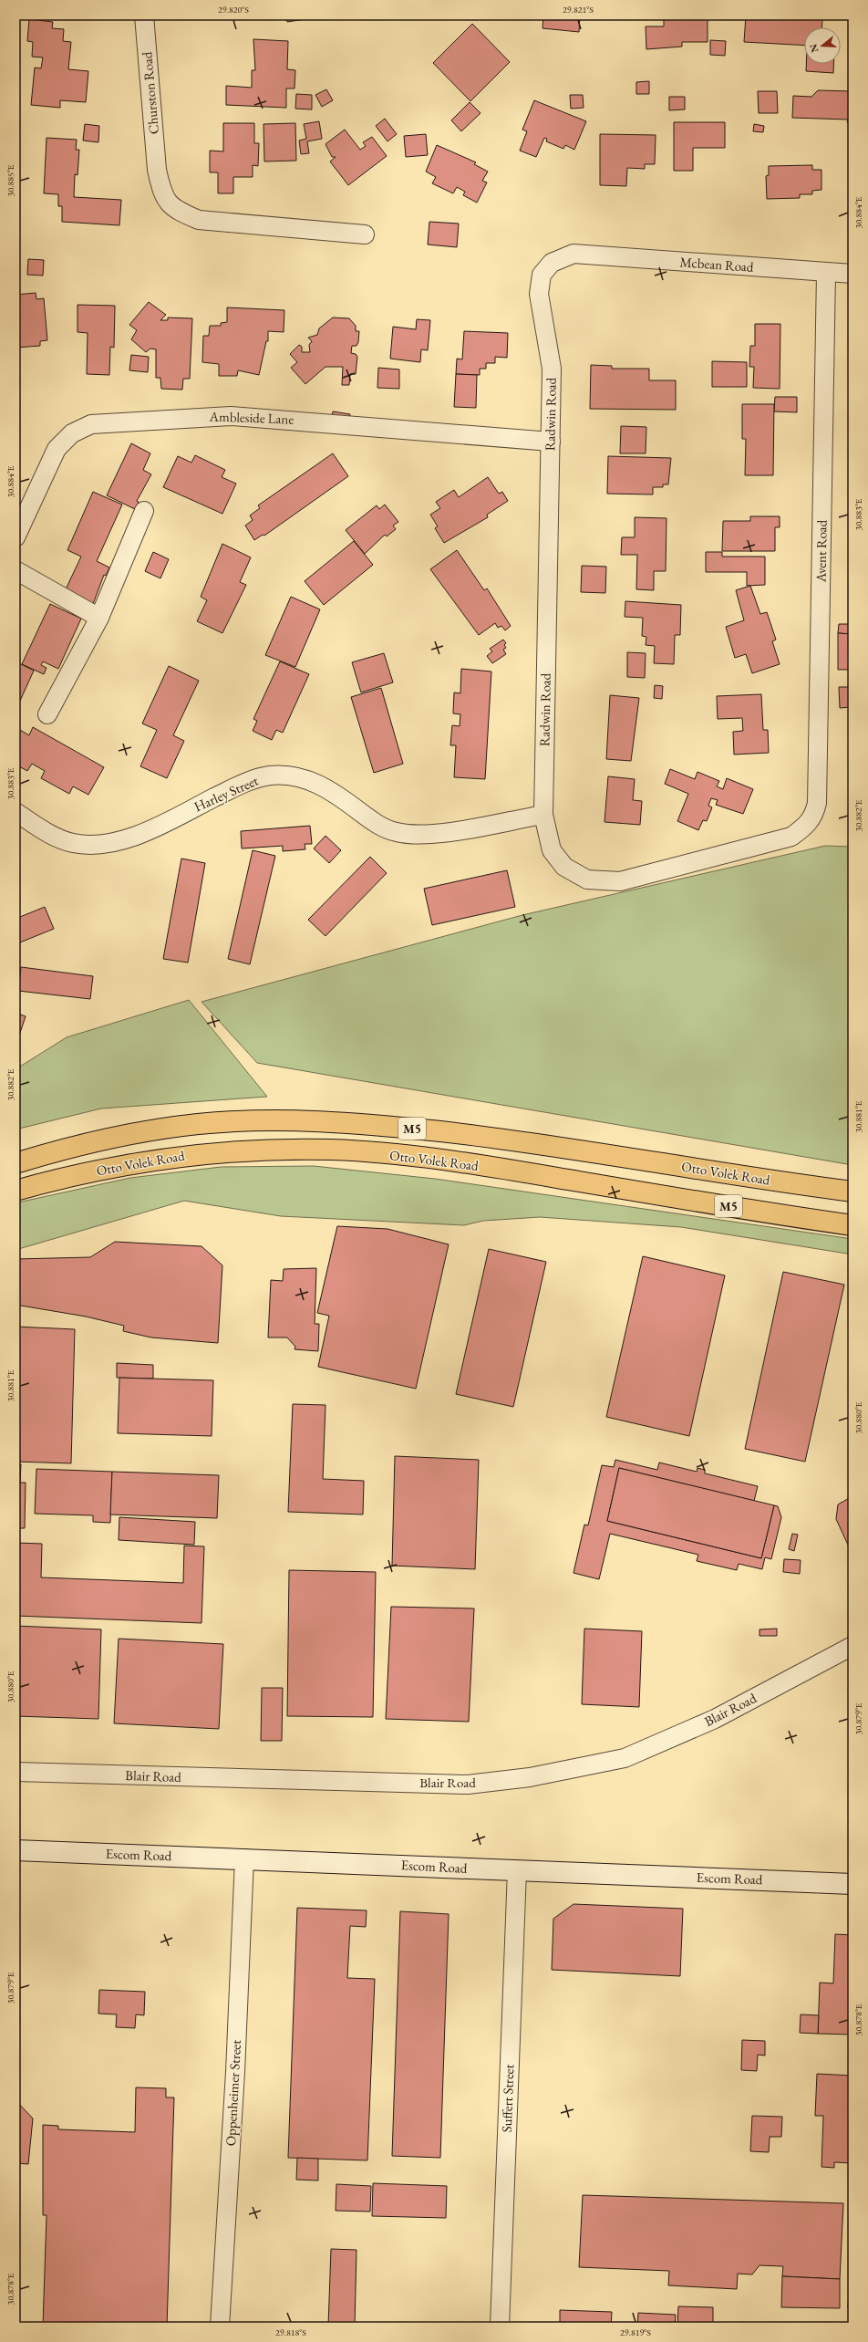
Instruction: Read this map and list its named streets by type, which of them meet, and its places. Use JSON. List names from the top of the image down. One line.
{"streets":{"main road":["M5","Otto Volek Road"],"street":["Churston Road","Mcbean Road","Radwin Road","Ambleside Lane","Avent Road","Harley Street","Blair Road","Escom Road","Oppenheimer Street","Suffert Street"]},"crossings":[["Mcbean Road","Radwin Road"],["Mcbean Road","Avent Road"],["Radwin Road","Ambleside Lane"],["Radwin Road","Avent Road"],["Radwin Road","Harley Street"],["Escom Road","Oppenheimer Street"],["Escom Road","Suffert Street"]],"north":"left","coordinates":["29.820°S","29.821°S","30.885°E","30.884°E","30.883°E","30.882°E","30.881°E","30.880°E","30.879°E","30.878°E","29.818°S","29.819°S"]}
